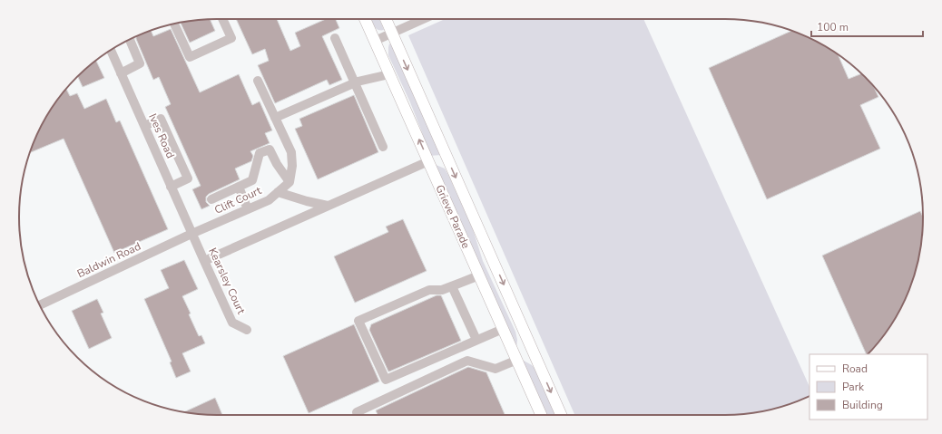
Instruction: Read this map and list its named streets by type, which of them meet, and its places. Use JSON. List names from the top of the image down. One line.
{"streets":{"main road":["Grieve Parade"],"street":["Ives Road","Clift Court","Baldwin Road","Kearsley Court"]},"crossings":[["Ives Road","Clift Court"],["Ives Road","Baldwin Road"],["Ives Road","Kearsley Court"],["Clift Court","Baldwin Road"],["Clift Court","Kearsley Court"],["Baldwin Road","Kearsley Court"]],"legend":["Road","Park","Building"],"scale_bar":"100 m"}
